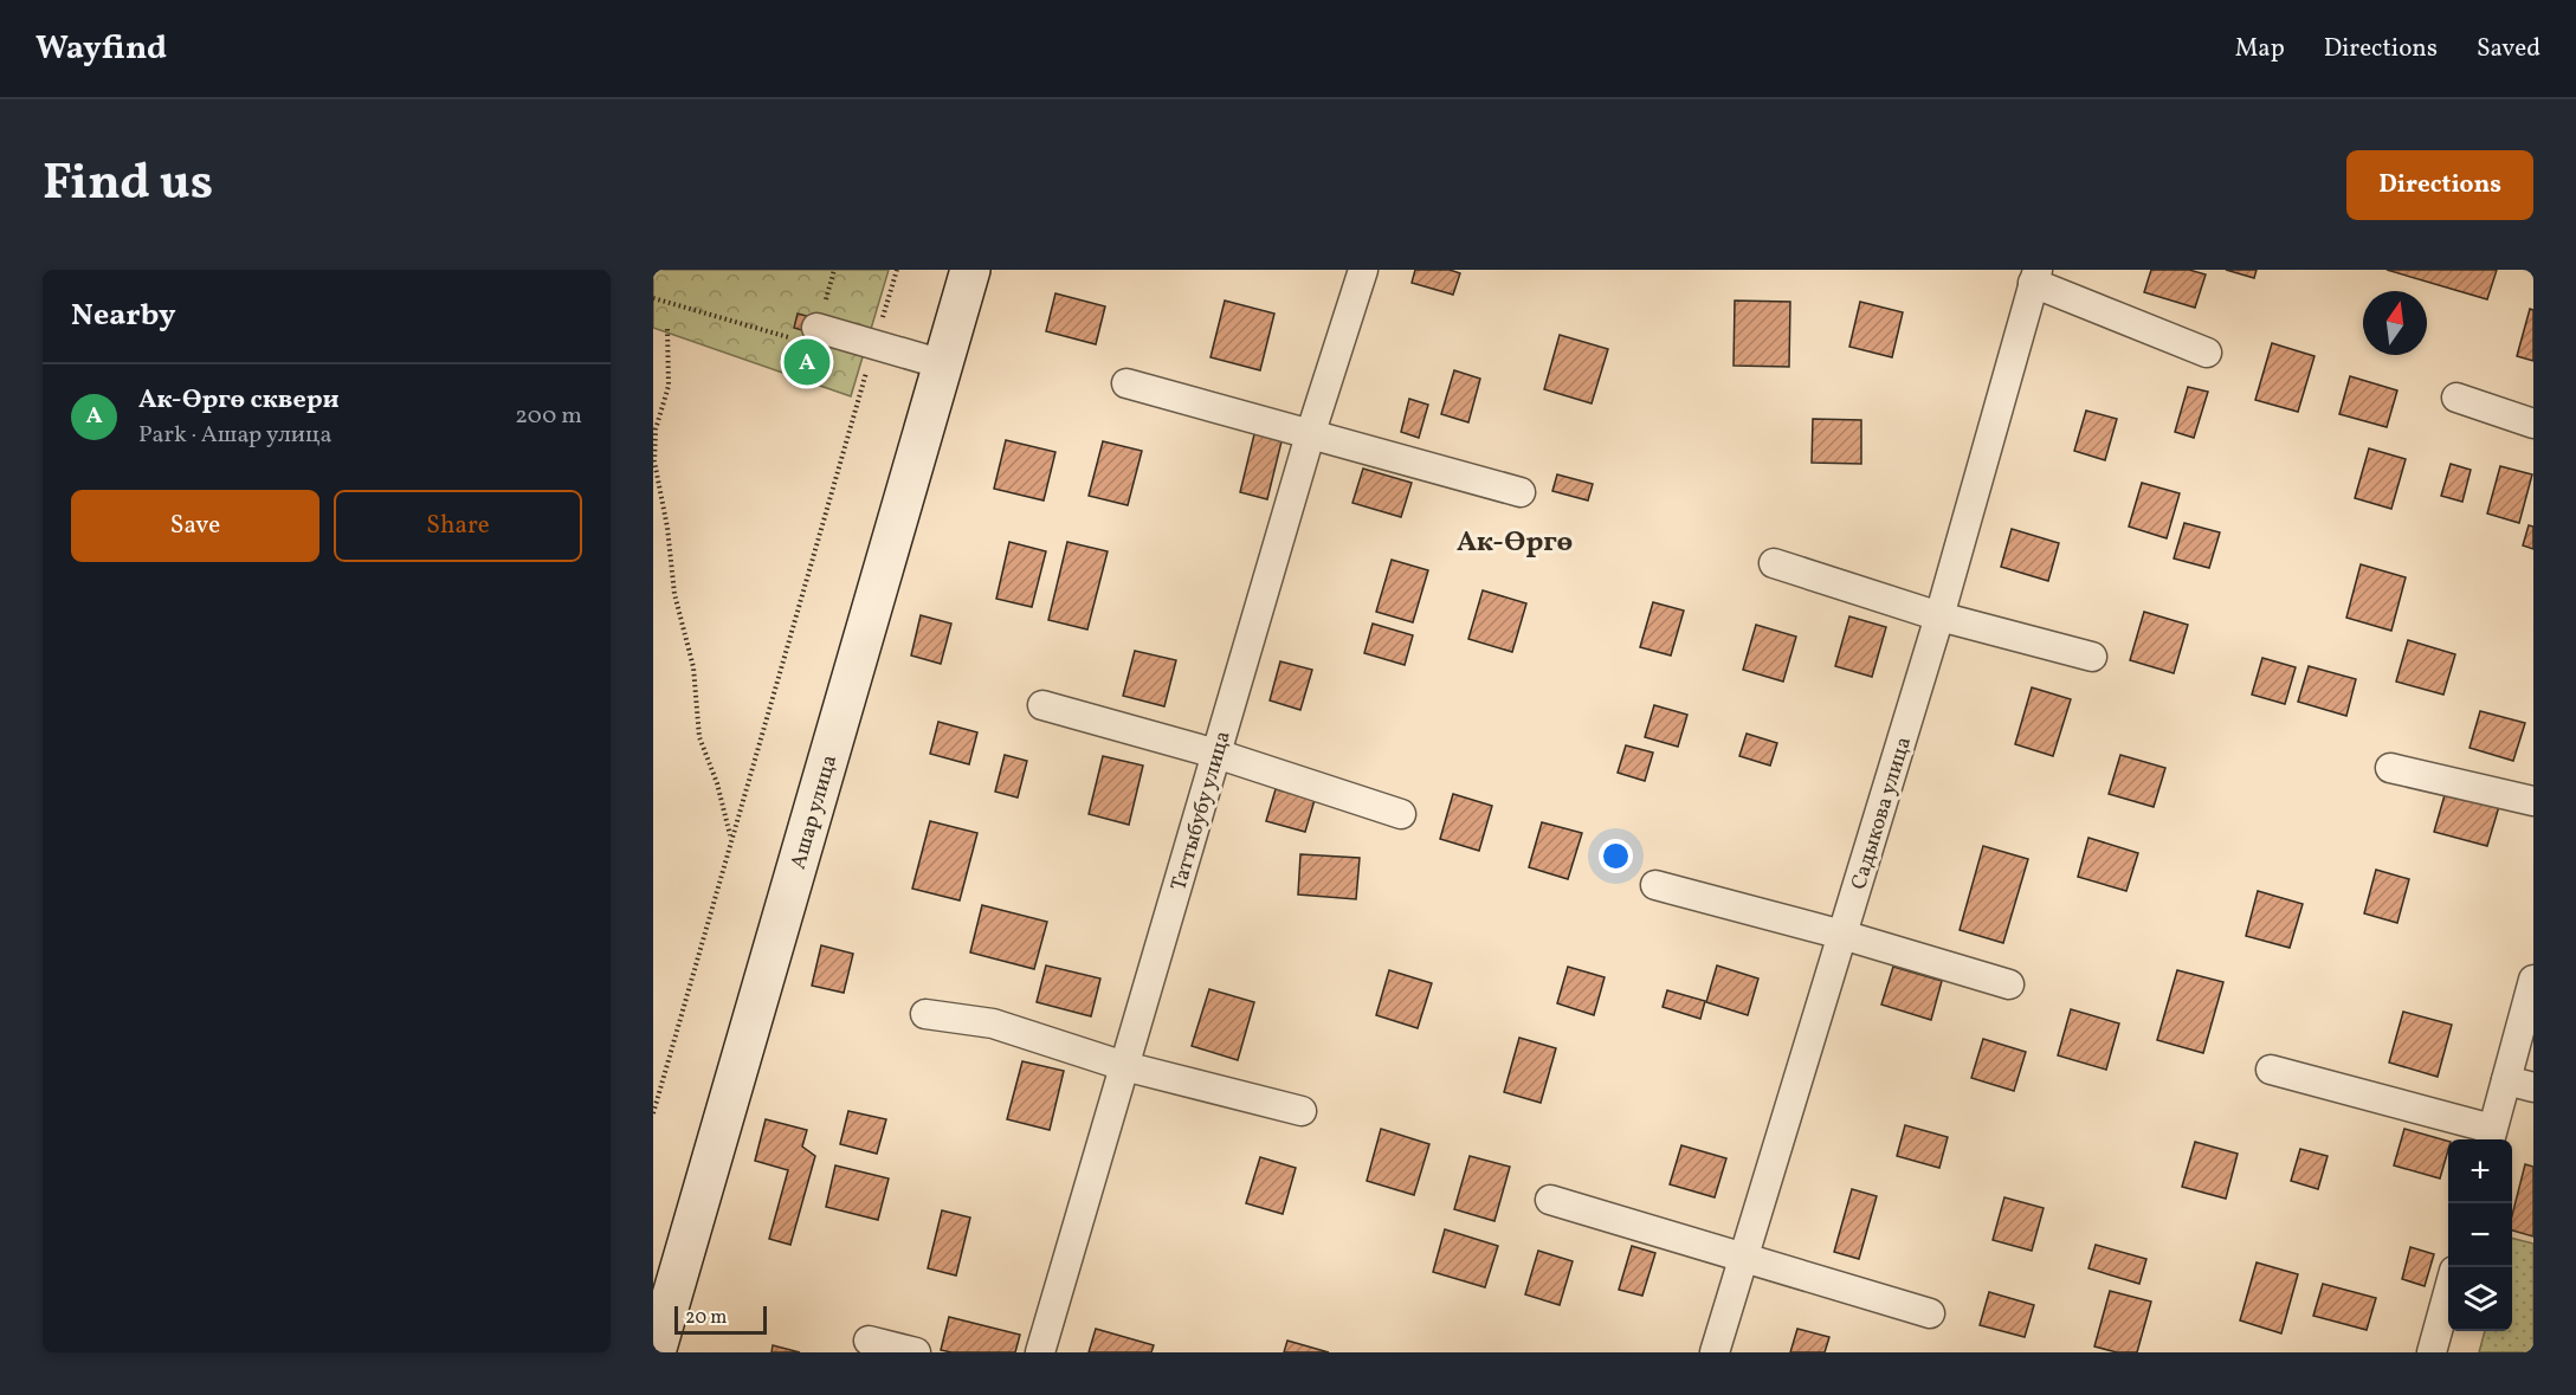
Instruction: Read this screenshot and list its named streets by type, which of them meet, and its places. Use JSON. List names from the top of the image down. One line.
{"streets":{"street":["Таттыбубу улица","Ашар улица","Садыкова улица"]},"districts":["Ак-Өргө"],"scale_bar":"20 m","north":"top","page":{"header":"Wayfind","nav":["Map","Directions","Saved"],"title":"Find us","buttons":["Directions",["Save","Share"]],"heading":"Nearby","pins":"A","list":[{"mark":"A","name":"Ак-Өргө сквери","note":"Park · Ашар улица","value":"200 m"}],"map_buttons":["+","−"],"scale":"20 m"}}
